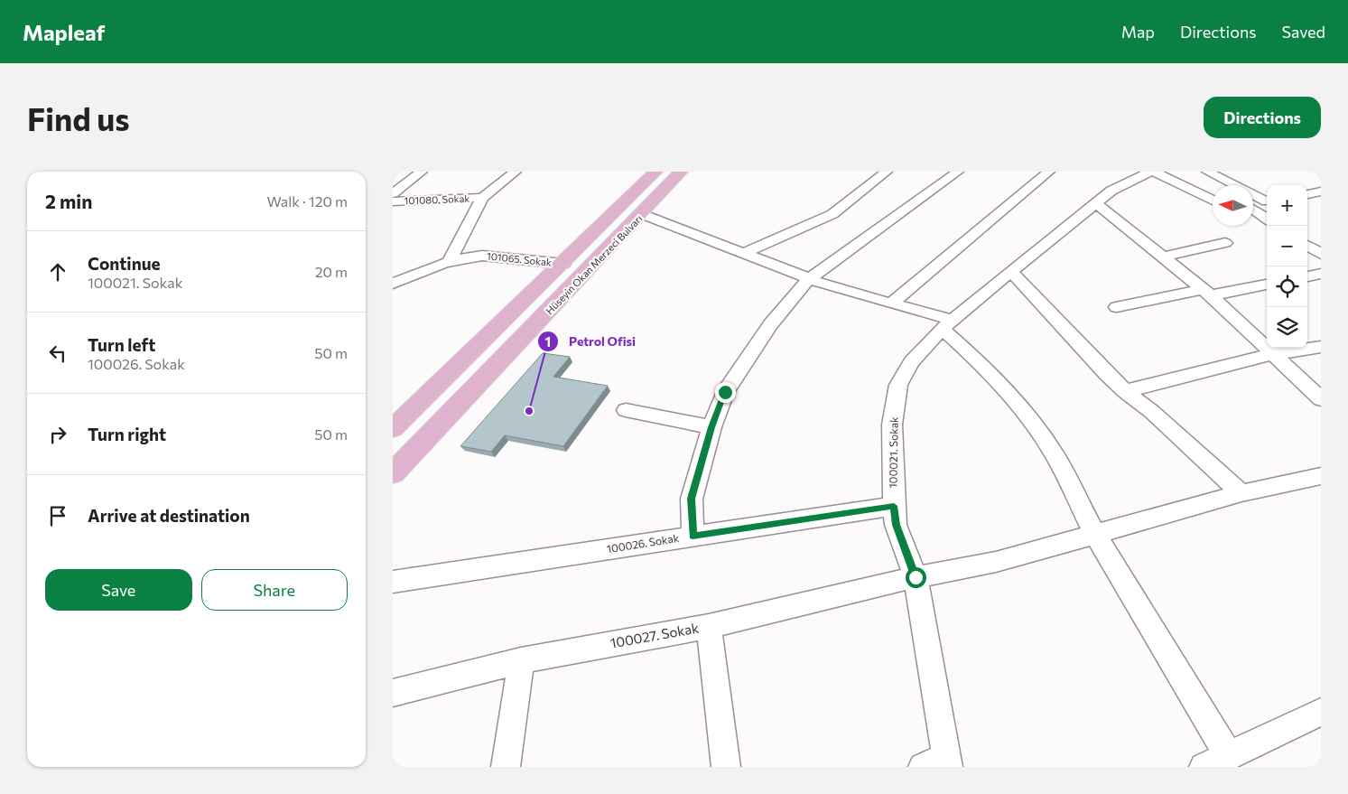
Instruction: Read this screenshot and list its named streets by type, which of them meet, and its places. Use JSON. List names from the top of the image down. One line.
{"streets":{"main road":["Hüseyin Okan Merzeci Bulvarı"],"street":["101080. Sokak","101065. Sokak","100021. Sokak","100026. Sokak","100027. Sokak"]},"crossings":[["101065. Sokak","Hüseyin Okan Merzeci Bulvarı"],["100021. Sokak","100026. Sokak"],["100021. Sokak","100027. Sokak"]],"places":["Petrol Ofisi"],"north":"left","page":{"header":"Mapleaf","nav":["Map","Directions","Saved"],"buttons":["Directions",["Save","Share"]],"title":"Find us","heading":["2 min","Walk · 120 m"],"map_buttons":["+","−"],"list":[["Continue","100021. Sokak","20 m"],["Turn left","100026. Sokak","50 m"],["Turn right","50 m"],"Arrive at destination"]}}
